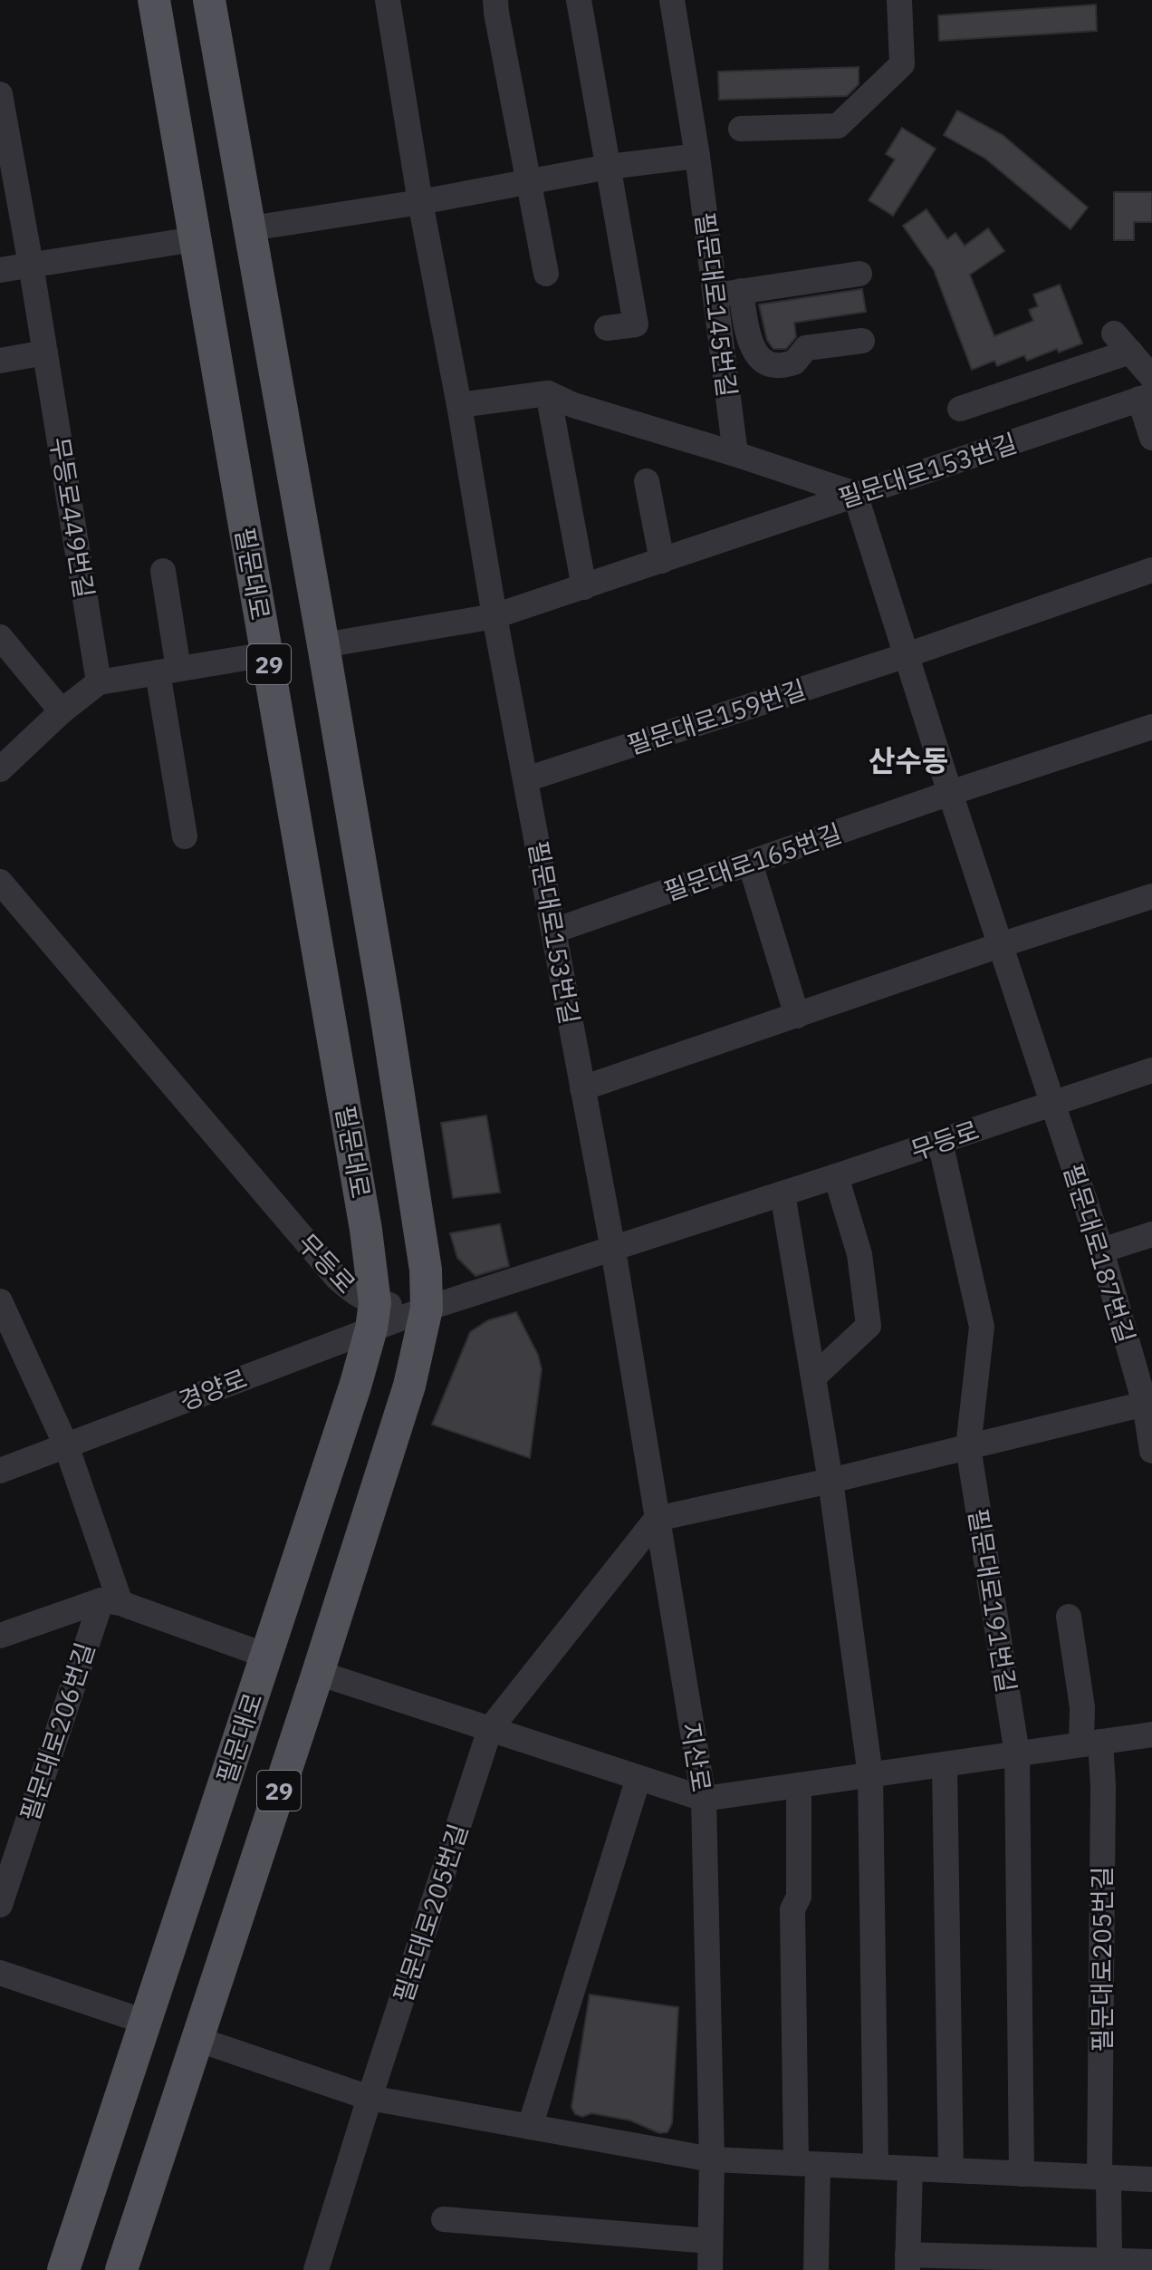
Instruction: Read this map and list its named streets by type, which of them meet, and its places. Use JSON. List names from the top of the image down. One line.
{"streets":{"main road":["필문대로","29"],"street":["필문대로145번길","필문대로153번길","무등로449번길","필문대로159번길","필문대로165번길","무등로","필문대로187번길","경양로","필문대로191번길","필문대로206번길","지산로","필문대로205번길"]},"crossings":[["필문대로153번길","필문대로"],["필문대로153번길","필문대로159번길"],["필문대로153번길","필문대로165번길"],["필문대로153번길","무등로"],["필문대로153번길","지산로"],["필문대로","무등로"],["필문대로","경양로"],["무등로","필문대로187번길"],["무등로","경양로"],["무등로","지산로"]],"districts":["산수동"]}
